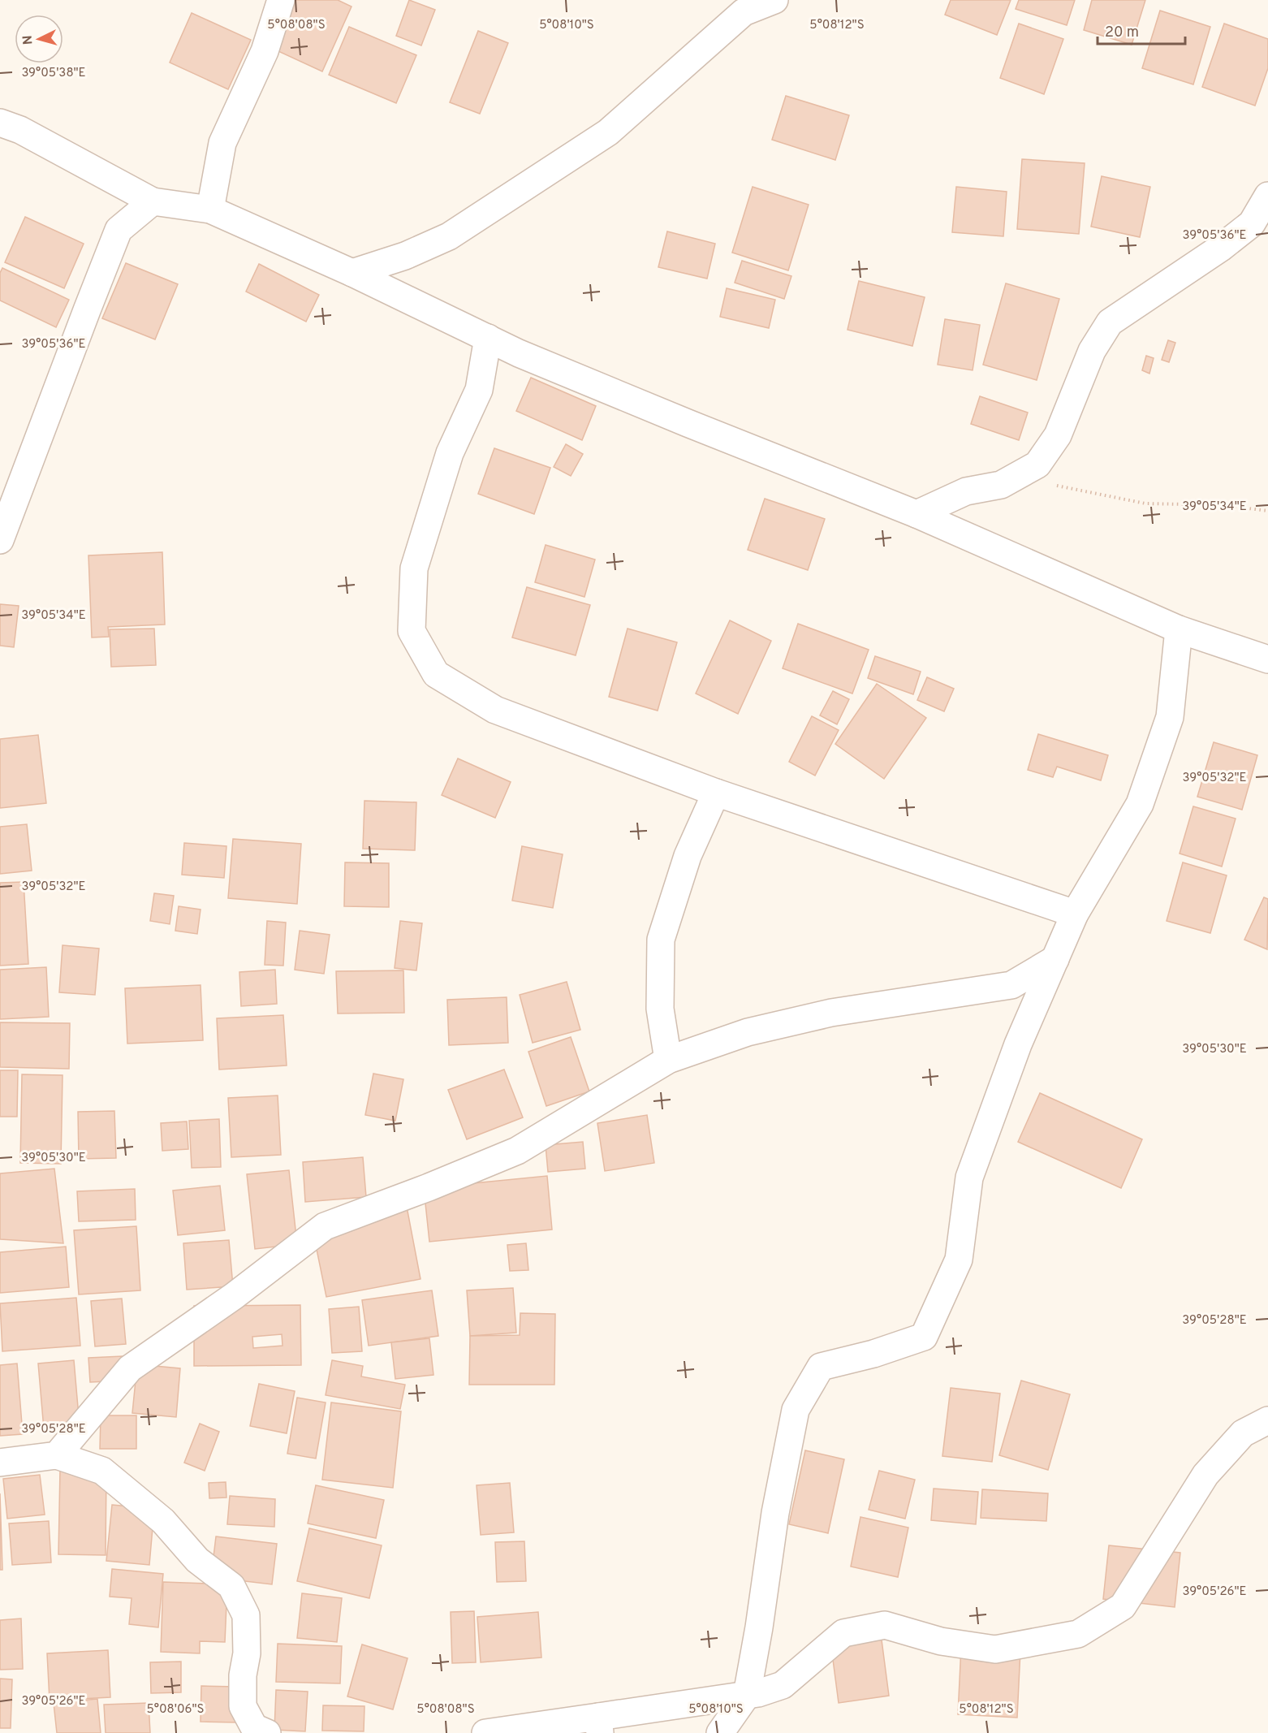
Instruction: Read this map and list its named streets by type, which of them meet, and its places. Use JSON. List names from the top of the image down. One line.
{"scale_bar":"20 m","north":"left","coordinates":["5°08'08\"S","5°08'10\"S","5°08'12\"S","39°05'38\"E","39°05'36\"E","39°05'34\"E","39°05'32\"E","39°05'30\"E","39°05'28\"E","39°05'26\"E","5°08'06\"S"]}
